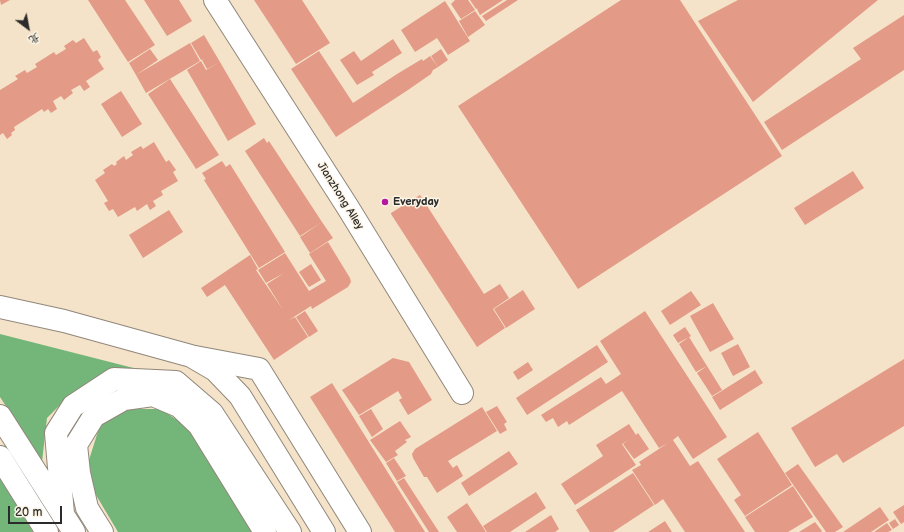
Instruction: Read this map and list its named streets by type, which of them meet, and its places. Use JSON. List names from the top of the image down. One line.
{"streets":{"street":["Jianzhong Alley"]},"places":["Everyday"],"scale_bar":"20 m","north":"bottom right"}
